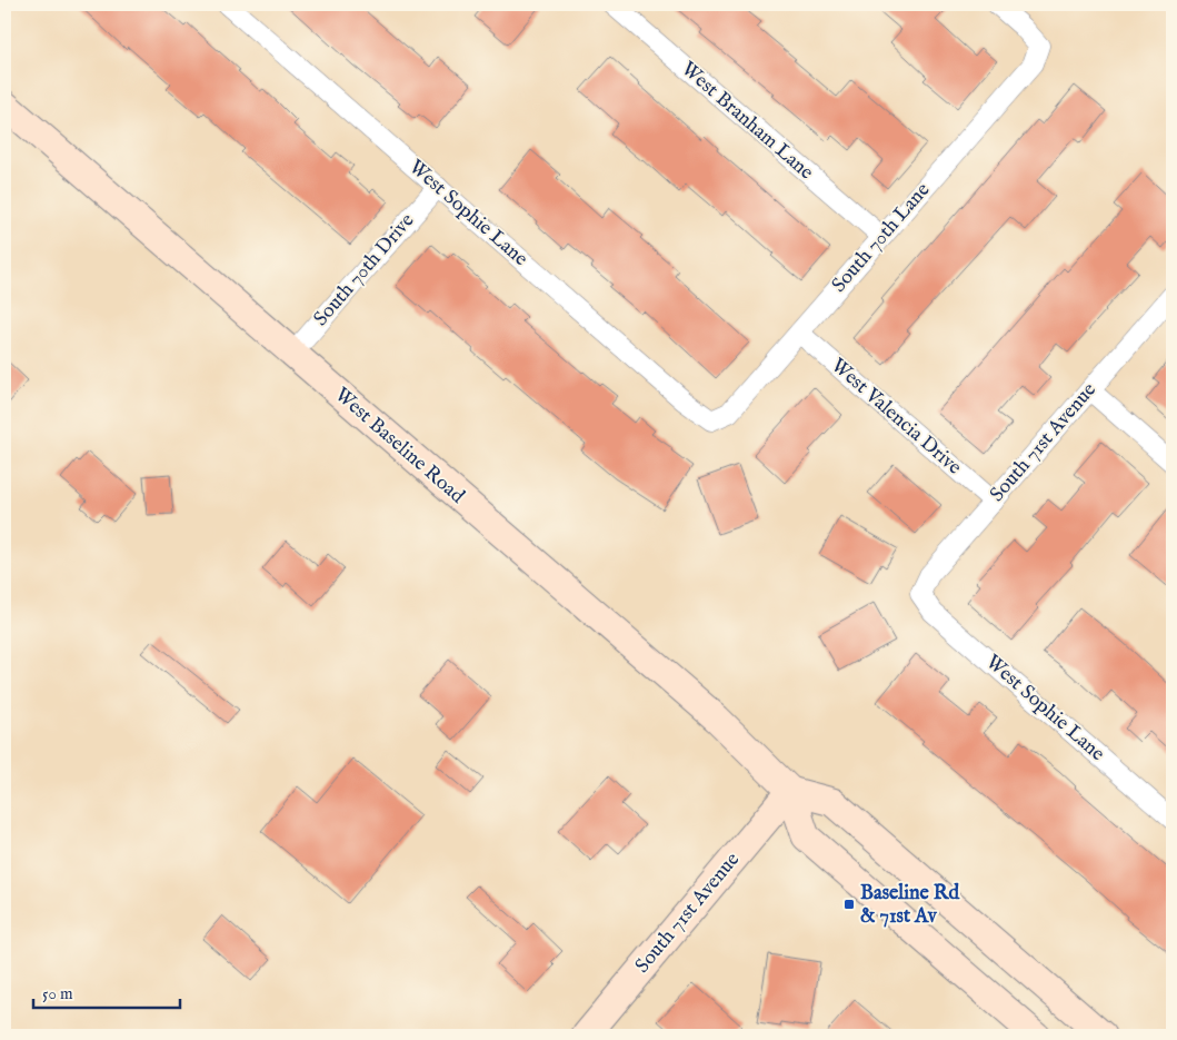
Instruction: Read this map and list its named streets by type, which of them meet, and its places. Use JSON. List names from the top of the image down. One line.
{"streets":{"main road":["South 71st Avenue","West Baseline Road"],"street":["West Branham Lane","West Sophie Lane","South 70th Lane","South 70th Drive","West Valencia Drive"]},"crossings":[["West Branham Lane","South 70th Lane"],["West Sophie Lane","South 70th Lane"],["West Sophie Lane","South 70th Drive"],["West Sophie Lane","South 71st Avenue"],["South 70th Lane","West Valencia Drive"],["South 70th Drive","West Baseline Road"],["West Valencia Drive","South 71st Avenue"],["South 71st Avenue","West Baseline Road"]],"places":{"transit":["Baseline Rd & 71st Av"]},"scale_bar":"50 m"}
